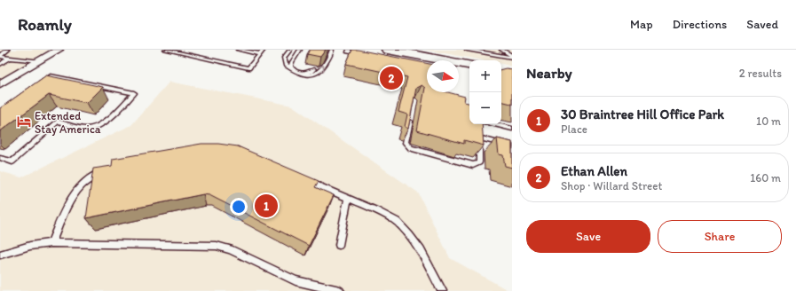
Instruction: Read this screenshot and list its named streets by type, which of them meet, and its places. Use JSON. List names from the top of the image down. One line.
{"places":{"hotel":["Extended Stay America"]},"north":"right","page":{"header":"Roamly","nav":["Map","Directions","Saved"],"heading":["Nearby","2 results"],"map_buttons":["+","−"],"pins":["2","1"],"list":[{"mark":"1","name":"30 Braintree Hill Office Park","note":"Place","value":"10 m"},{"mark":"2","name":"Ethan Allen","note":"Shop · Willard Street","value":"160 m"}],"buttons":["Save","Share"]}}
